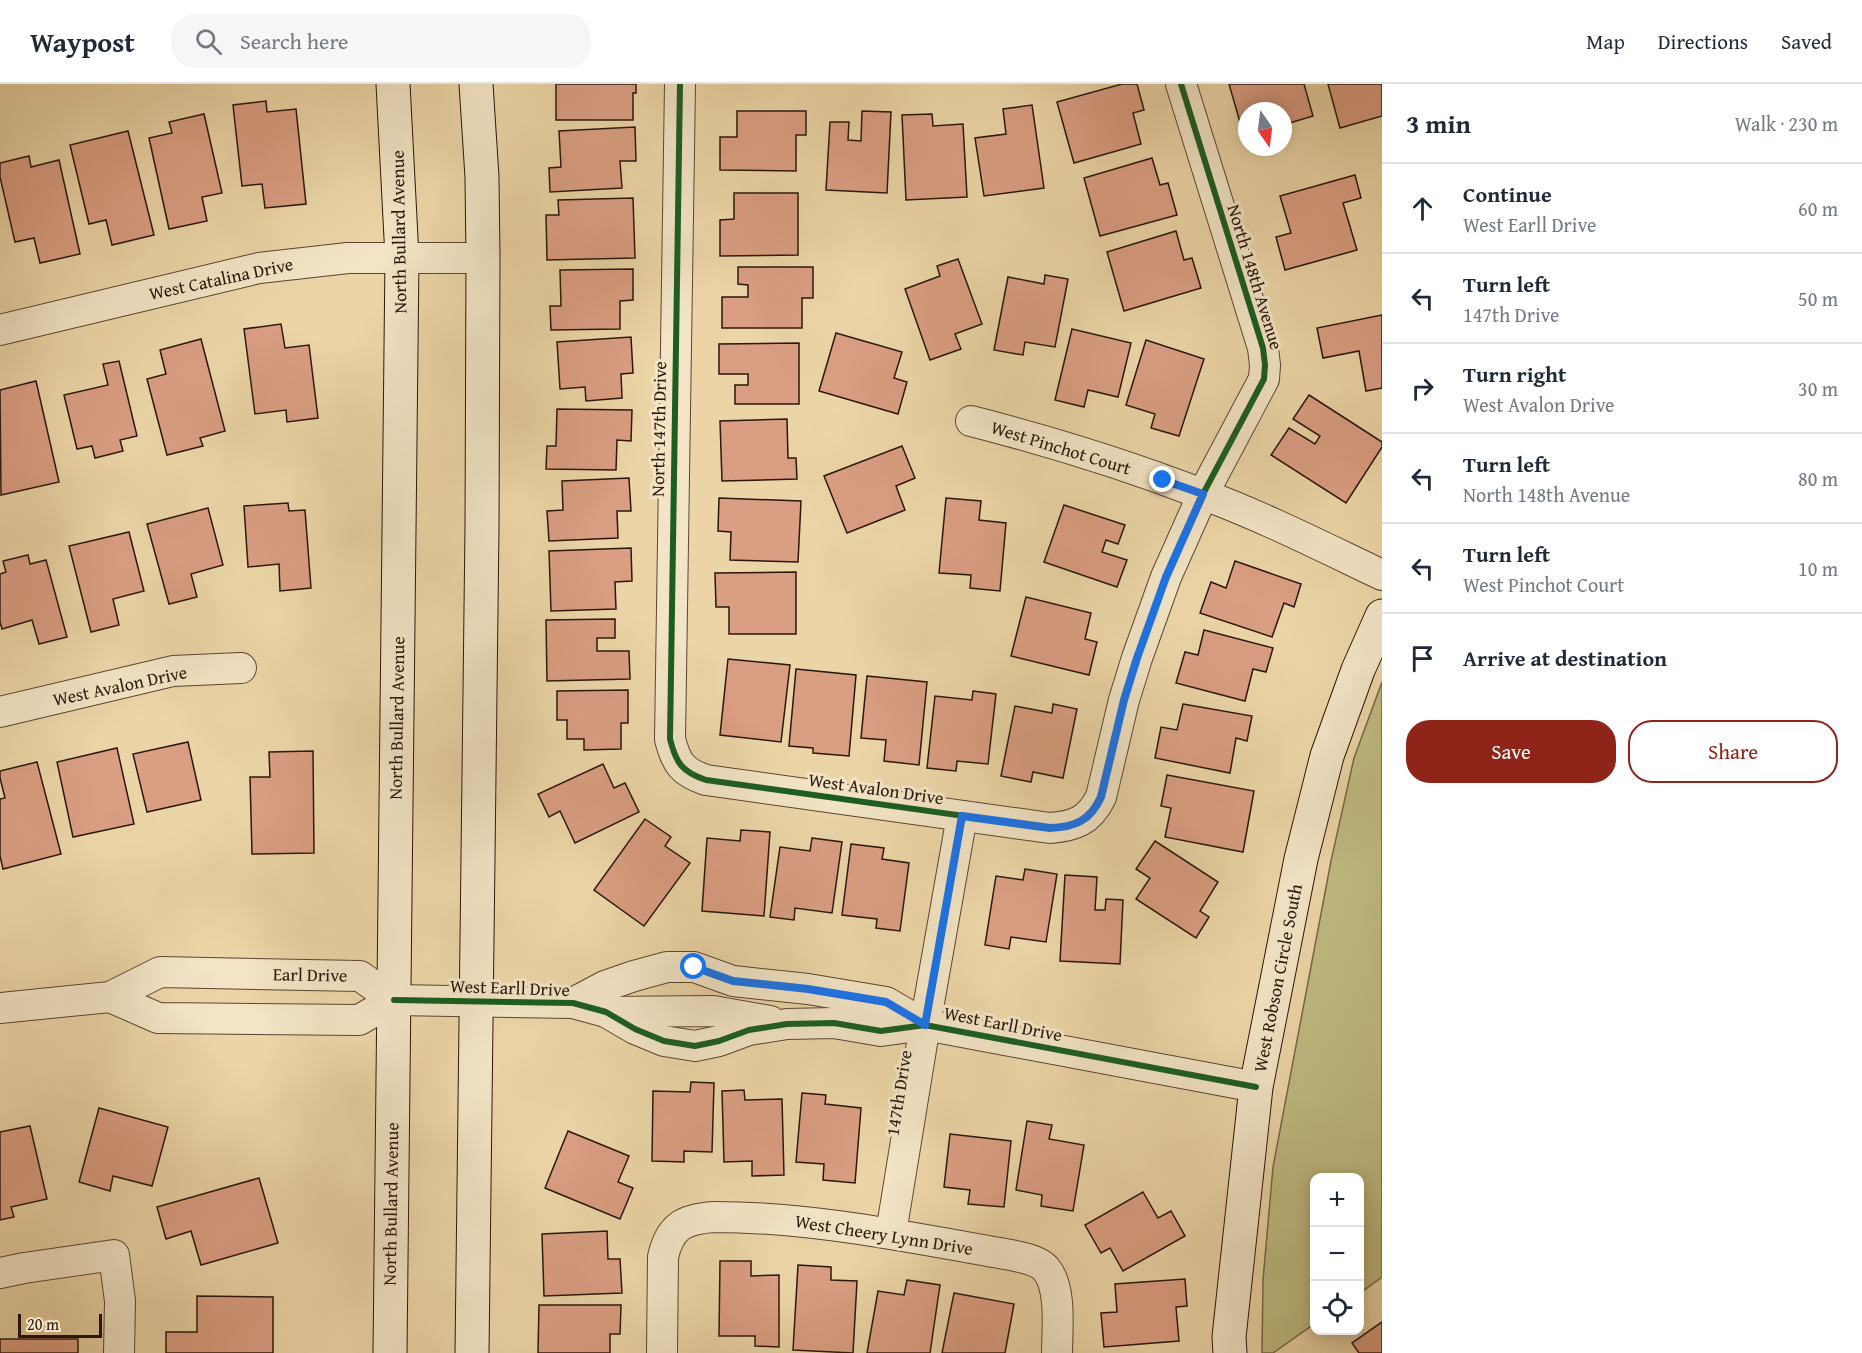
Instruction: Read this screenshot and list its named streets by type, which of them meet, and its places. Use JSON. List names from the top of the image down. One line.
{"streets":{"main road":["North Bullard Avenue","West Robson Circle South"],"street":["North 148th Avenue","West Catalina Drive","North 147th Drive","West Pinchot Court","West Avalon Drive","Earl Drive","West Earll Drive","147th Drive","West Cheery Lynn Drive"]},"crossings":[["North Bullard Avenue","West Catalina Drive"],["North Bullard Avenue","Earl Drive"],["North Bullard Avenue","West Earll Drive"],["North 148th Avenue","West Pinchot Court"],["North 148th Avenue","West Avalon Drive"],["North 147th Drive","West Avalon Drive"],["West Avalon Drive","147th Drive"],["Earl Drive","West Earll Drive"],["West Robson Circle South","West Earll Drive"],["West Earll Drive","147th Drive"],["147th Drive","West Cheery Lynn Drive"]],"scale_bar":"20 m","north":"bottom","page":{"header":"Waypost","search":"Search here","nav":["Map","Directions","Saved"],"heading":["3 min","Walk · 230 m"],"list":[["Continue","West Earll Drive","60 m"],["Turn left","147th Drive","50 m"],["Turn right","West Avalon Drive","30 m"],["Turn left","North 148th Avenue","80 m"],["Turn left","West Pinchot Court","10 m"],"Arrive at destination"],"buttons":["Save","Share"],"map_buttons":["+","−"],"scale":"20 m"}}
